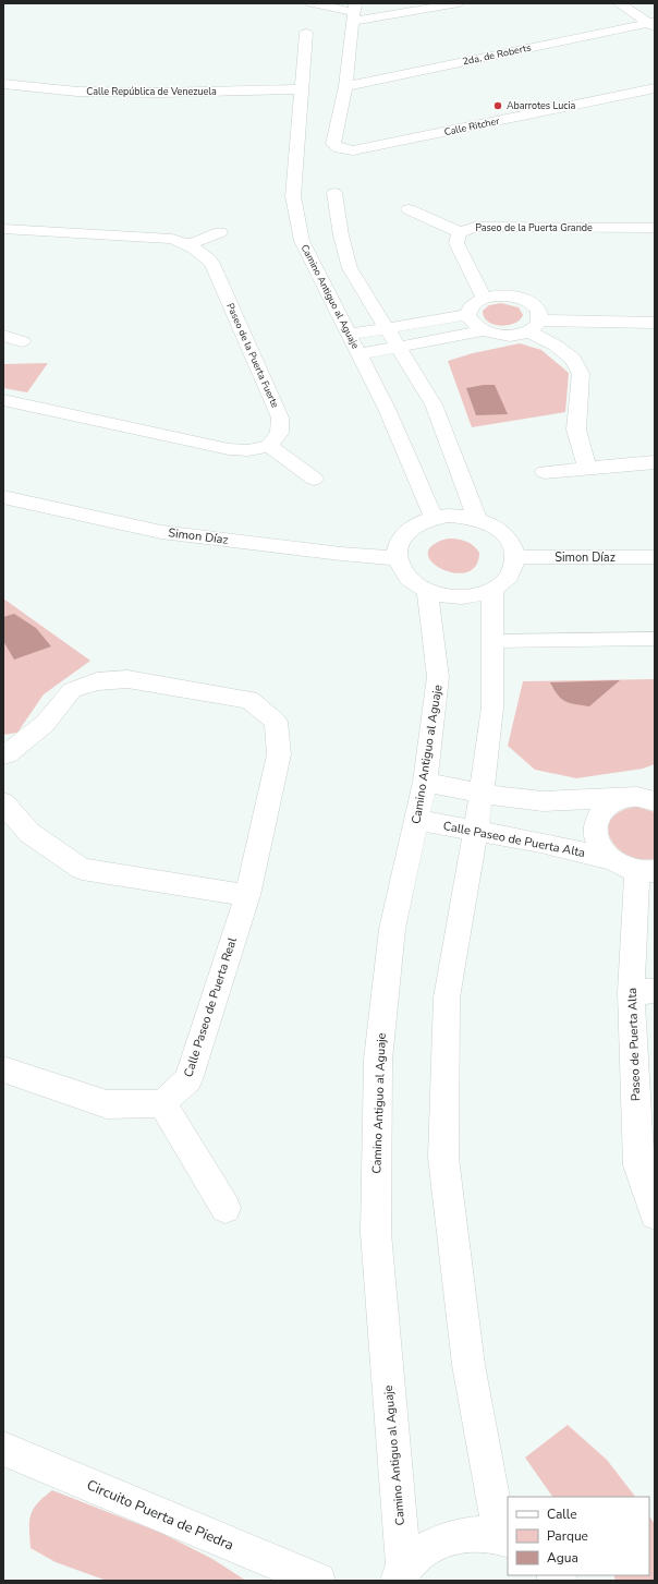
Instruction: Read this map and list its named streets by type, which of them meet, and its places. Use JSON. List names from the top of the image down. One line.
{"streets":{"street":["2da. de Roberts","Calle República de Venezuela","Calle Ritcher","Paseo de la Puerta Grande","Camino Antiguo al Aguaje","Paseo de la Puerta Fuerte","Simon Díaz","Calle Paseo de Puerta Alta","Calle Paseo de Puerta Real","Paseo de Puerta Alta","Circuito Puerta de Piedra"]},"crossings":[["2da. de Roberts","Calle Ritcher"],["Calle República de Venezuela","Camino Antiguo al Aguaje"],["Camino Antiguo al Aguaje","Simon Díaz"],["Camino Antiguo al Aguaje","Calle Paseo de Puerta Alta"]],"places":["Abarrotes Lucia"],"legend":["Calle","Parque","Agua"]}
